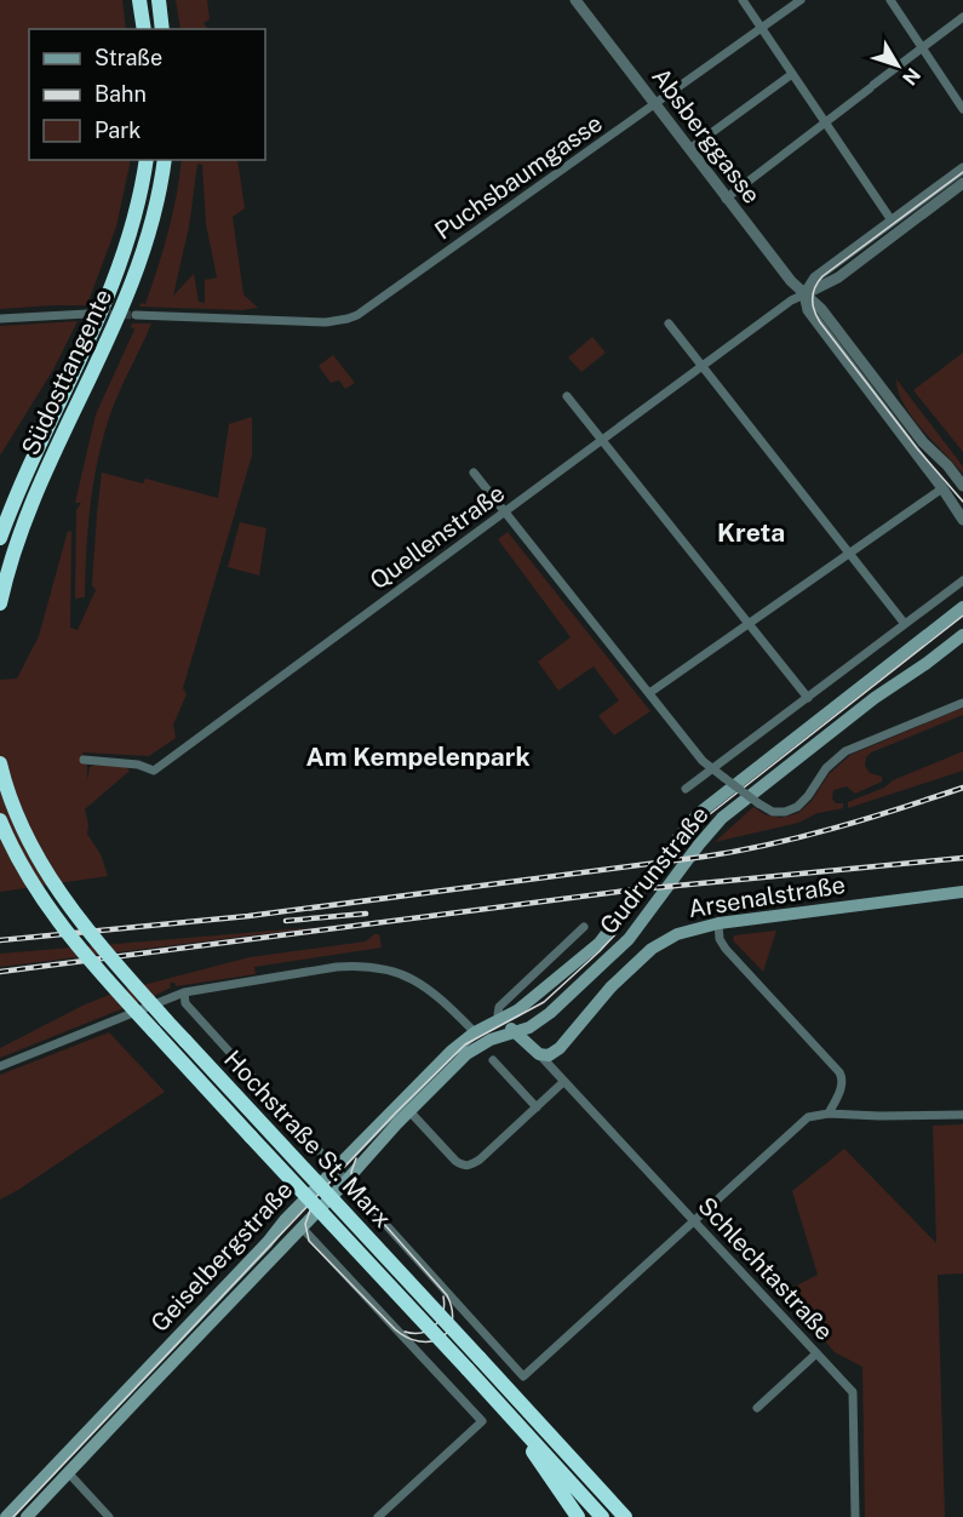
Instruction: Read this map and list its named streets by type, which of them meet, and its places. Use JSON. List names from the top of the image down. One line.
{"streets":{"highway":["Südosttangente","Hochstraße St. Marx"],"main road":["Gudrunstraße","Arsenalstraße","Geiselbergstraße"],"street":["Absberggasse","Puchsbaumgasse","Quellenstraße","Schlechtastraße"]},"crossings":[["Absberggasse","Puchsbaumgasse"],["Absberggasse","Quellenstraße"],["Gudrunstraße","Geiselbergstraße"],["Arsenalstraße","Schlechtastraße"]],"districts":["Kreta","Am Kempelenpark"],"legend":["Straße","Bahn","Park"],"north":"bottom right"}
